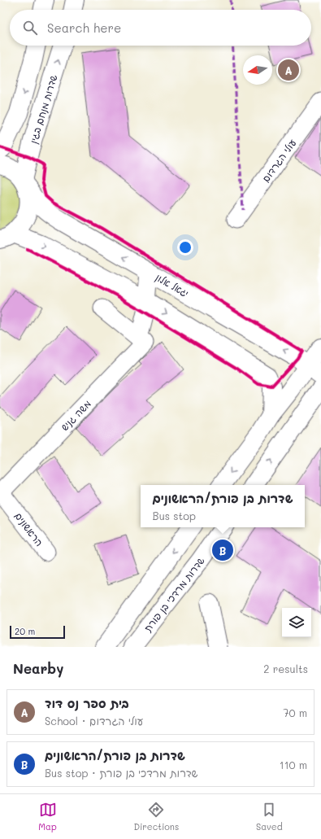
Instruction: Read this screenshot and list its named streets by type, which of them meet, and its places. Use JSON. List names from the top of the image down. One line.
{"streets":{"street":["שדרות מנחם בגין","עולי הגרדום","יגאל אלון","משה גניש","הראשונים","שדרות מרדכי בן פורת"]},"crossings":[["שדרות מנחם בגין","יגאל אלון"],["יגאל אלון","משה גניש"],["משה גניש","הראשונים"]],"scale_bar":"20 m","north":"left","page":{"search":"Search here","pins":["A","B"],"popup":["שדרות בן פורת/הראשונים","Bus stop"],"scale":"20 m","heading":["Nearby","2 results"],"list":[{"mark":"A","name":"בית ספר נס דוד","note":"School · עולי הגרדום","value":"70 m"},{"mark":"B","name":"שדרות בן פורת/הראשונים","note":"Bus stop · שדרות מרדכי בן פורת","value":"110 m"}],"nav":["Map","Directions","Saved"]}}
